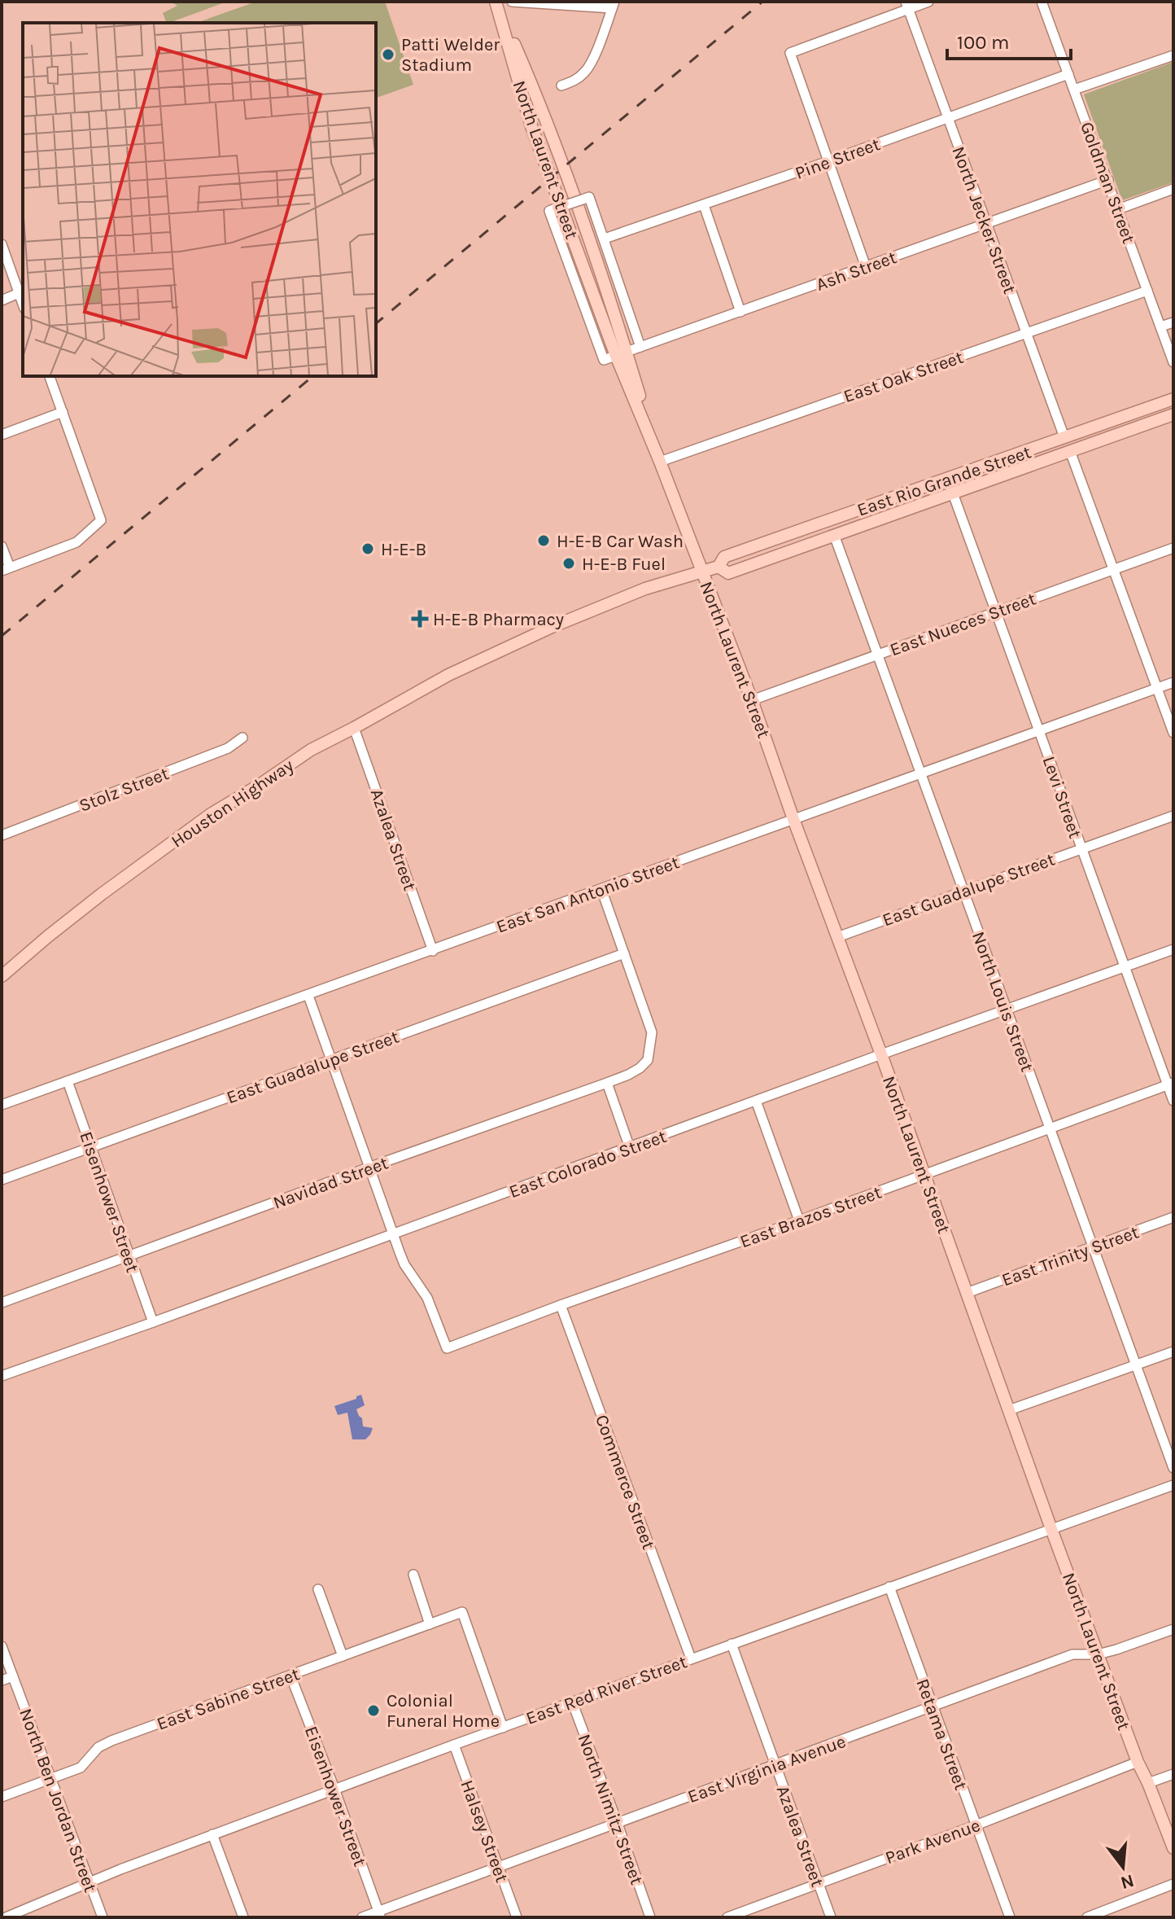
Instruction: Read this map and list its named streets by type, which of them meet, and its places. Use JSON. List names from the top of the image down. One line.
{"streets":{"main road":["North Laurent Street","East Rio Grande Street","Houston Highway"],"street":["Pine Street","Goldman Street","North Jecker Street","Ash Street","East Oak Street","East Nueces Street","Stolz Street","Levi Street","Azalea Street","East Guadalupe Street","East San Antonio Street","North Louis Street","East Colorado Street","Navidad Street","Eisenhower Street","East Brazos Street","East Trinity Street","Commerce Street","East Red River Street","East Sabine Street","Retama Street","East Virginia Avenue","North Ben Jordan Street","North Nimitz Street","Halsey Street","Park Avenue"]},"crossings":[["Pine Street","Goldman Street"],["Pine Street","North Jecker Street"],["Pine Street","Ash Street"],["North Laurent Street","Ash Street"],["North Laurent Street","East Oak Street"],["North Laurent Street","East Rio Grande Street"],["North Laurent Street","East Nueces Street"],["North Laurent Street","East Guadalupe Street"],["North Laurent Street","East San Antonio Street"],["North Laurent Street","East Colorado Street"],["North Laurent Street","East Brazos Street"],["North Laurent Street","East Trinity Street"],["North Laurent Street","East Red River Street"],["North Laurent Street","East Virginia Avenue"],["North Laurent Street","Park Avenue"],["Goldman Street","Ash Street"],["Goldman Street","East Oak Street"],["North Jecker Street","Ash Street"],["North Jecker Street","East Oak Street"],["North Jecker Street","East Rio Grande Street"],["East Rio Grande Street","Levi Street"],["East Rio Grande Street","Houston Highway"],["East Rio Grande Street","North Louis Street"],["East Nueces Street","Levi Street"],["East Nueces Street","North Louis Street"],["Levi Street","East Guadalupe Street"],["Levi Street","East San Antonio Street"],["Levi Street","East Colorado Street"],["Levi Street","East Brazos Street"],["Houston Highway","Azalea Street"],["Azalea Street","East San Antonio Street"],["Azalea Street","East Red River Street"],["Azalea Street","East Virginia Avenue"],["Azalea Street","Park Avenue"],["East Guadalupe Street","North Louis Street"],["East Guadalupe Street","Navidad Street"],["East Guadalupe Street","Eisenhower Street"],["East San Antonio Street","North Louis Street"],["East San Antonio Street","Eisenhower Street"],["North Louis Street","East Colorado Street"],["North Louis Street","East Brazos Street"],["North Louis Street","East Trinity Street"],["East Colorado Street","Eisenhower Street"],["East Colorado Street","East Brazos Street"],["Navidad Street","Eisenhower Street"],["Eisenhower Street","East Red River Street"],["Eisenhower Street","East Sabine Street"],["Eisenhower Street","East Virginia Avenue"],["East Brazos Street","Commerce Street"],["Commerce Street","East Red River Street"],["East Red River Street","East Sabine Street"],["East Red River Street","Retama Street"],["East Red River Street","North Ben Jordan Street"],["East Red River Street","North Nimitz Street"],["East Red River Street","Halsey Street"],["East Sabine Street","North Ben Jordan Street"],["Retama Street","East Virginia Avenue"],["Retama Street","Park Avenue"],["East Virginia Avenue","North Nimitz Street"],["East Virginia Avenue","Halsey Street"]],"places":{"other":["Patti Welder Stadium","H-E-B Car Wash","H-E-B","H-E-B Fuel","Colonial Funeral Home"],"health":["H-E-B Pharmacy"]},"scale_bar":"100 m","north":"bottom"}
